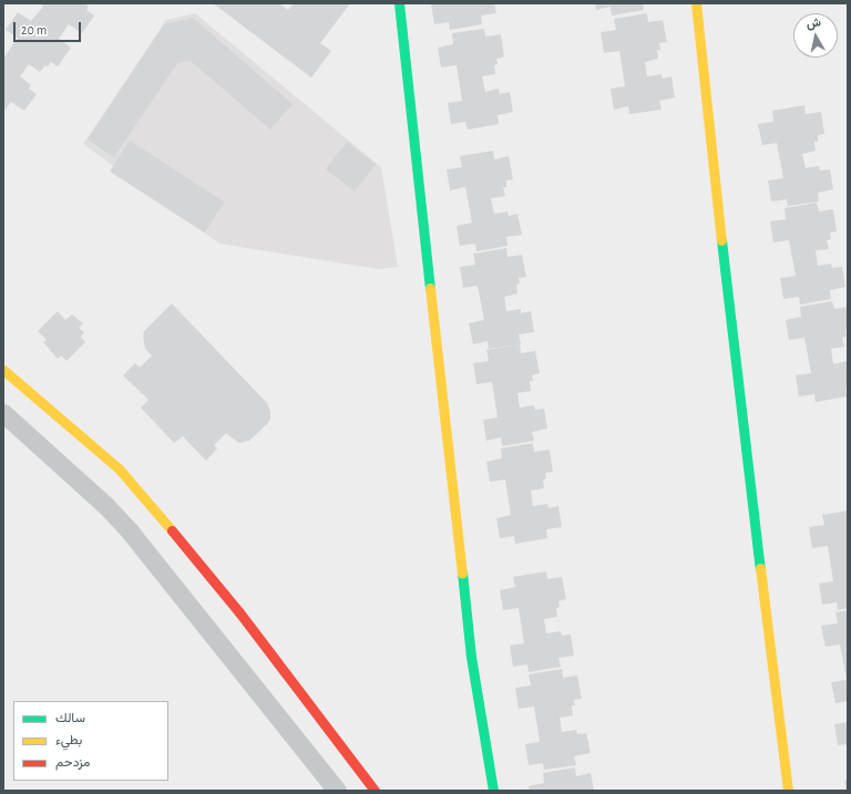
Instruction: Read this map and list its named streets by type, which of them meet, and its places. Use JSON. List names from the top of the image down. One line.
{"legend":["سالك","بطيء","مزدحم"],"scale_bar":"20 m","north":"top"}
